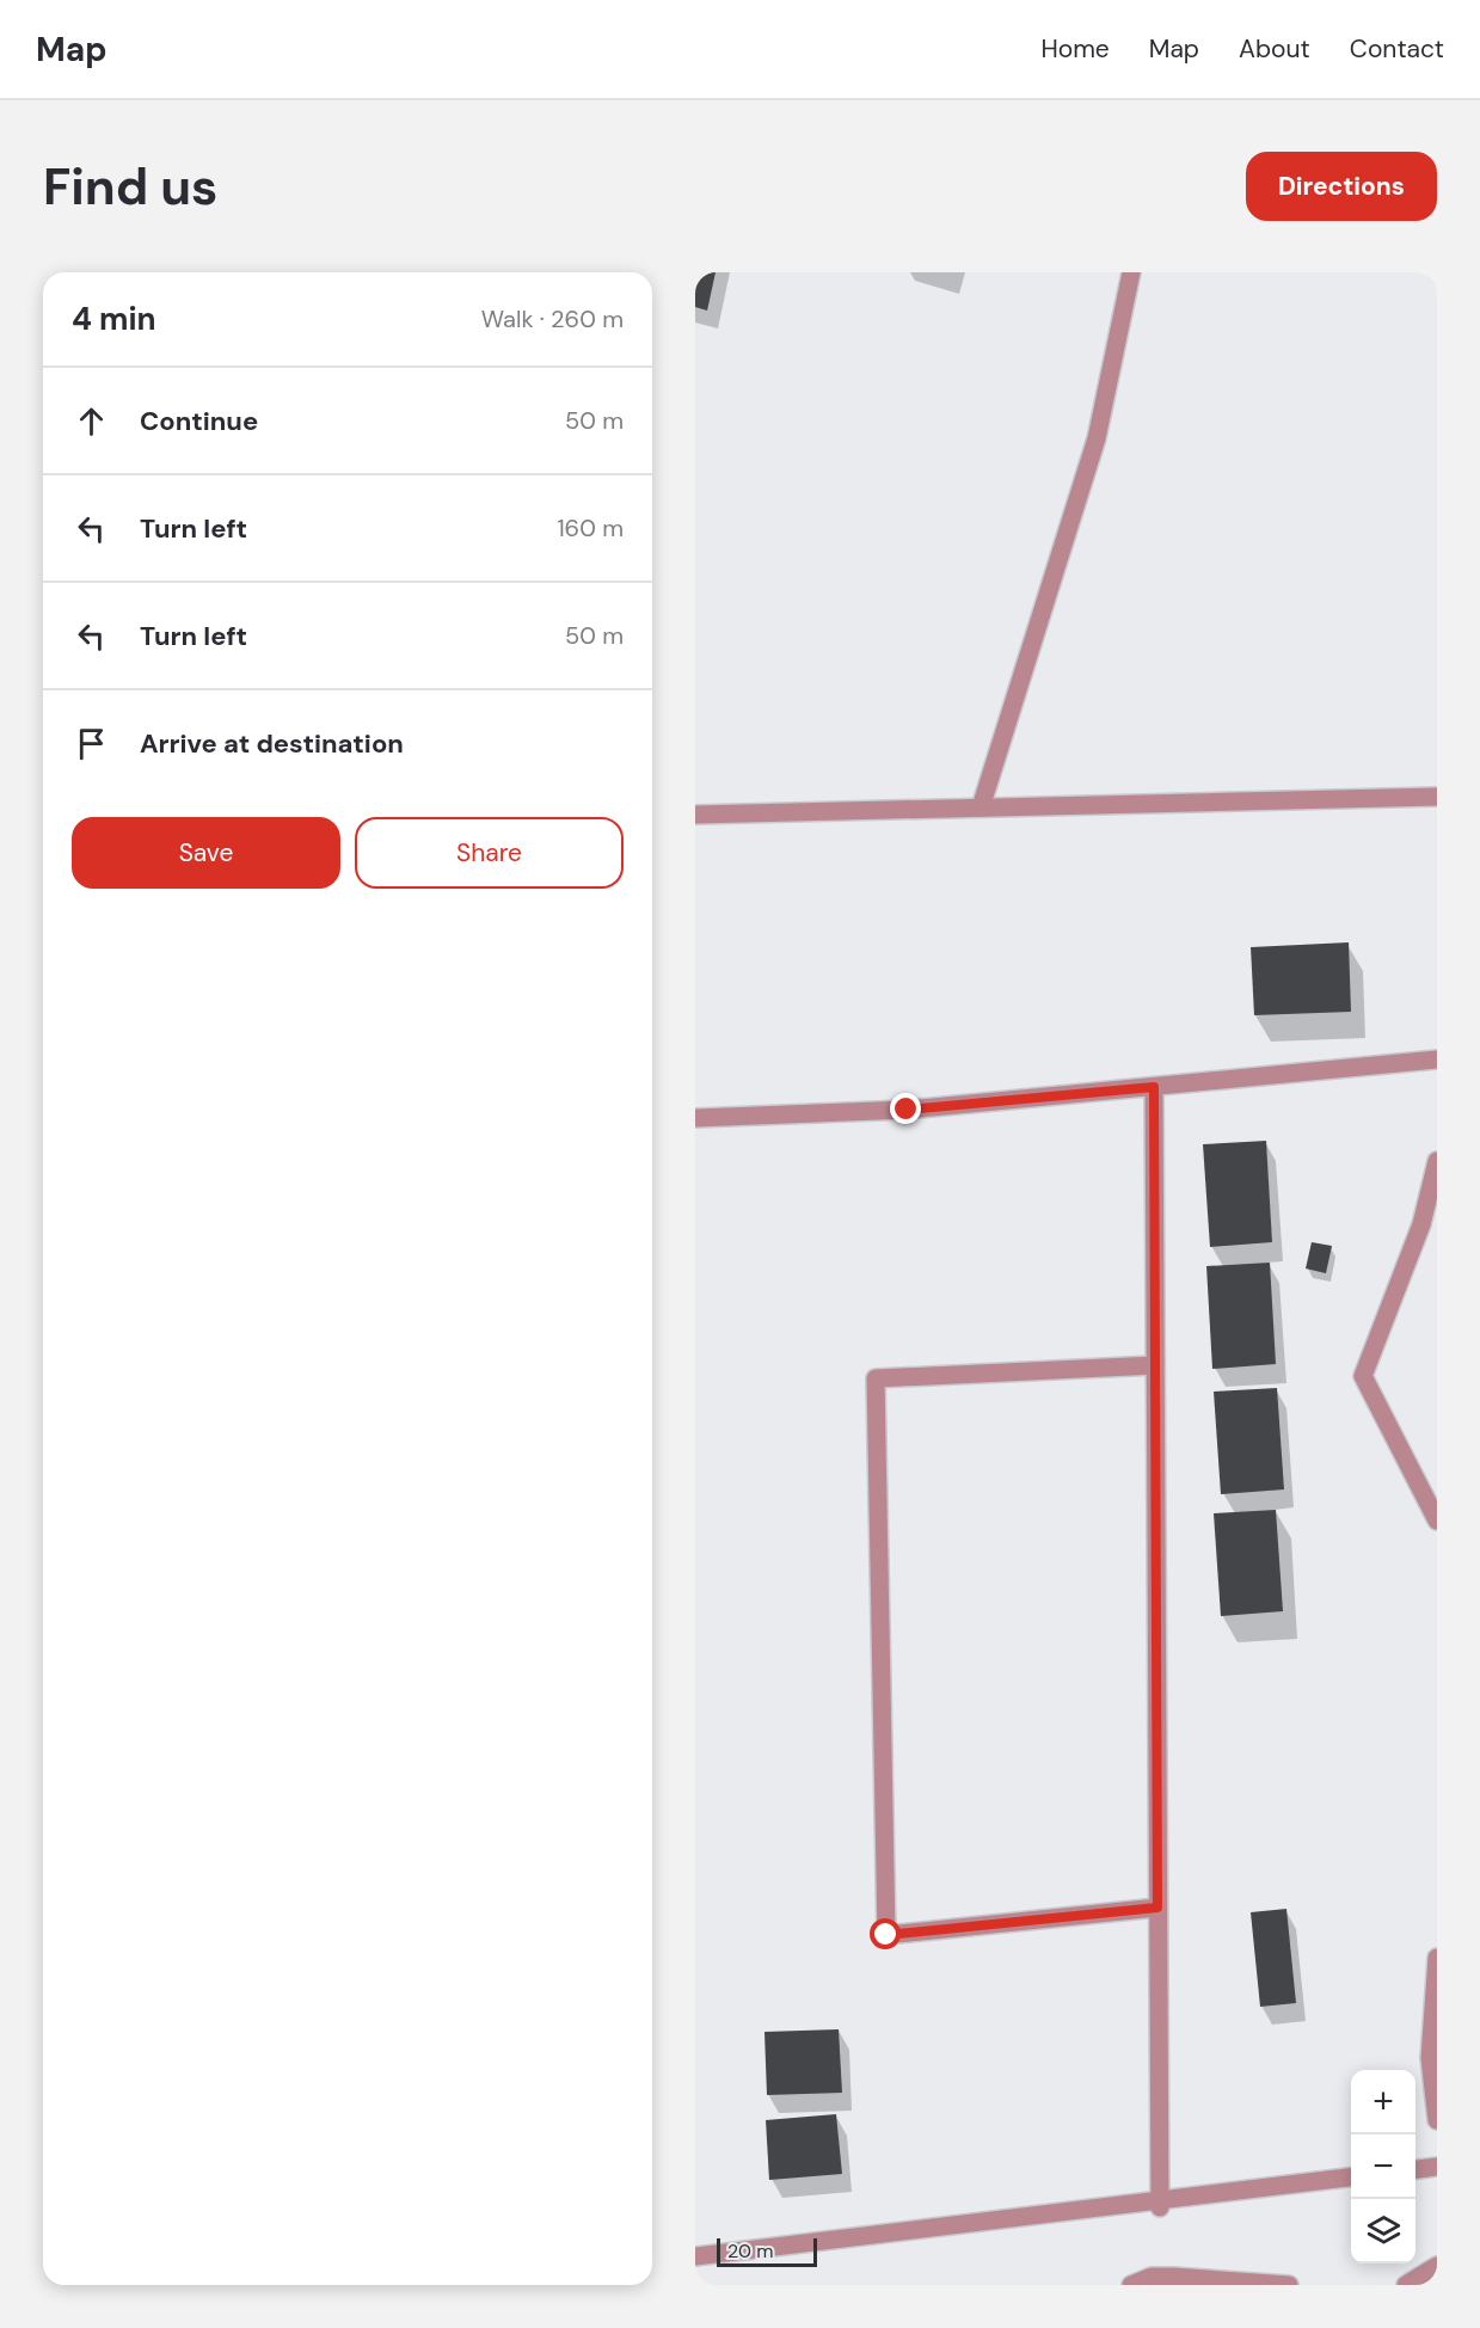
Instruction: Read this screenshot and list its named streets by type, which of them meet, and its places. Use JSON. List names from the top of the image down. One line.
{"scale_bar":"20 m","page":{"header":"Map","nav":["Home","Map","About","Contact"],"buttons":["Directions",["Save","Share"]],"title":"Find us","heading":["4 min","Walk · 260 m"],"list":[["Continue","50 m"],["Turn left","160 m"],["Turn left","50 m"],"Arrive at destination"],"map_buttons":["+","−"],"scale":"20 m"}}
